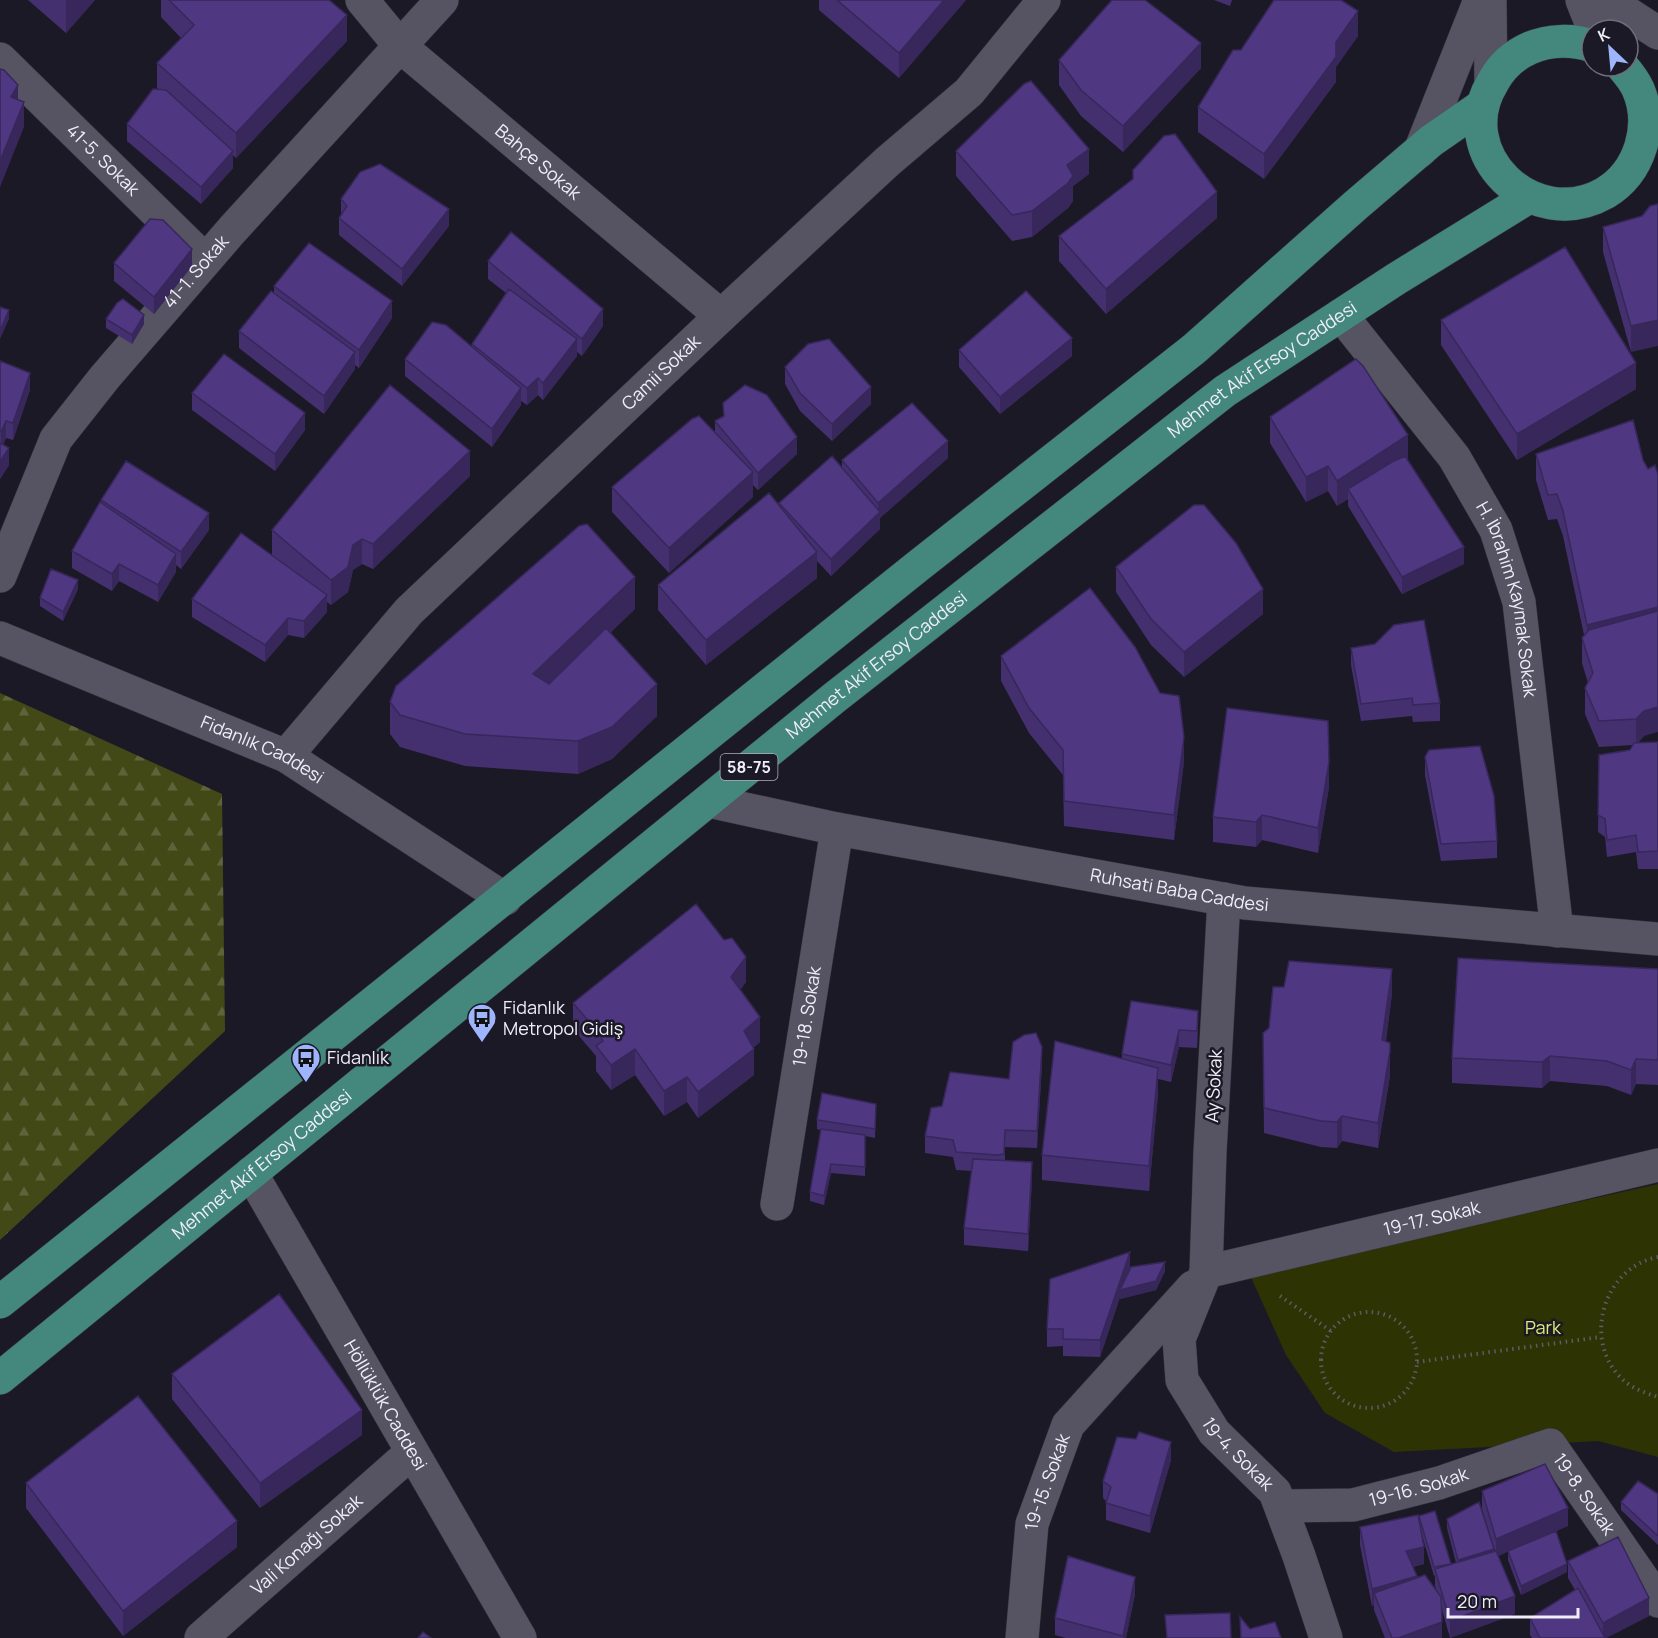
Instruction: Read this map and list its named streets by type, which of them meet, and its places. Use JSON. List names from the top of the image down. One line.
{"streets":{"main road":["Mehmet Akif Ersoy Caddesi","58-75"],"street":["41-5. Sokak","Bahçe Sokak","41-1. Sokak","Camii Sokak","H. İbrahim Kaymak Sokak","Fidanlık Caddesi","Ruhsati Baba Caddesi","19-18. Sokak","Ay Sokak","19-17. Sokak","Höllüklük Caddesi","19-4. Sokak","19-15. Sokak","19-16. Sokak","19-8. Sokak","Vali Konağı Sokak"]},"crossings":[["41-5. Sokak","41-1. Sokak"],["Bahçe Sokak","41-1. Sokak"],["Bahçe Sokak","Camii Sokak"],["Mehmet Akif Ersoy Caddesi","H. İbrahim Kaymak Sokak"],["Mehmet Akif Ersoy Caddesi","Ruhsati Baba Caddesi"],["Mehmet Akif Ersoy Caddesi","Höllüklük Caddesi"],["Camii Sokak","Fidanlık Caddesi"],["H. İbrahim Kaymak Sokak","Ruhsati Baba Caddesi"],["Ruhsati Baba Caddesi","19-18. Sokak"],["Ruhsati Baba Caddesi","Ay Sokak"],["Ay Sokak","19-17. Sokak"],["Ay Sokak","19-4. Sokak"],["Ay Sokak","19-15. Sokak"],["19-17. Sokak","19-4. Sokak"],["19-17. Sokak","19-15. Sokak"],["Höllüklük Caddesi","Vali Konağı Sokak"],["19-4. Sokak","19-15. Sokak"],["19-4. Sokak","19-16. Sokak"],["19-16. Sokak","19-8. Sokak"]],"parks":["Park"],"places":{"bus stop":["Fidanlık Metropol Gidiş","Fidanlık"]},"scale_bar":"20 m","north":"top left"}
